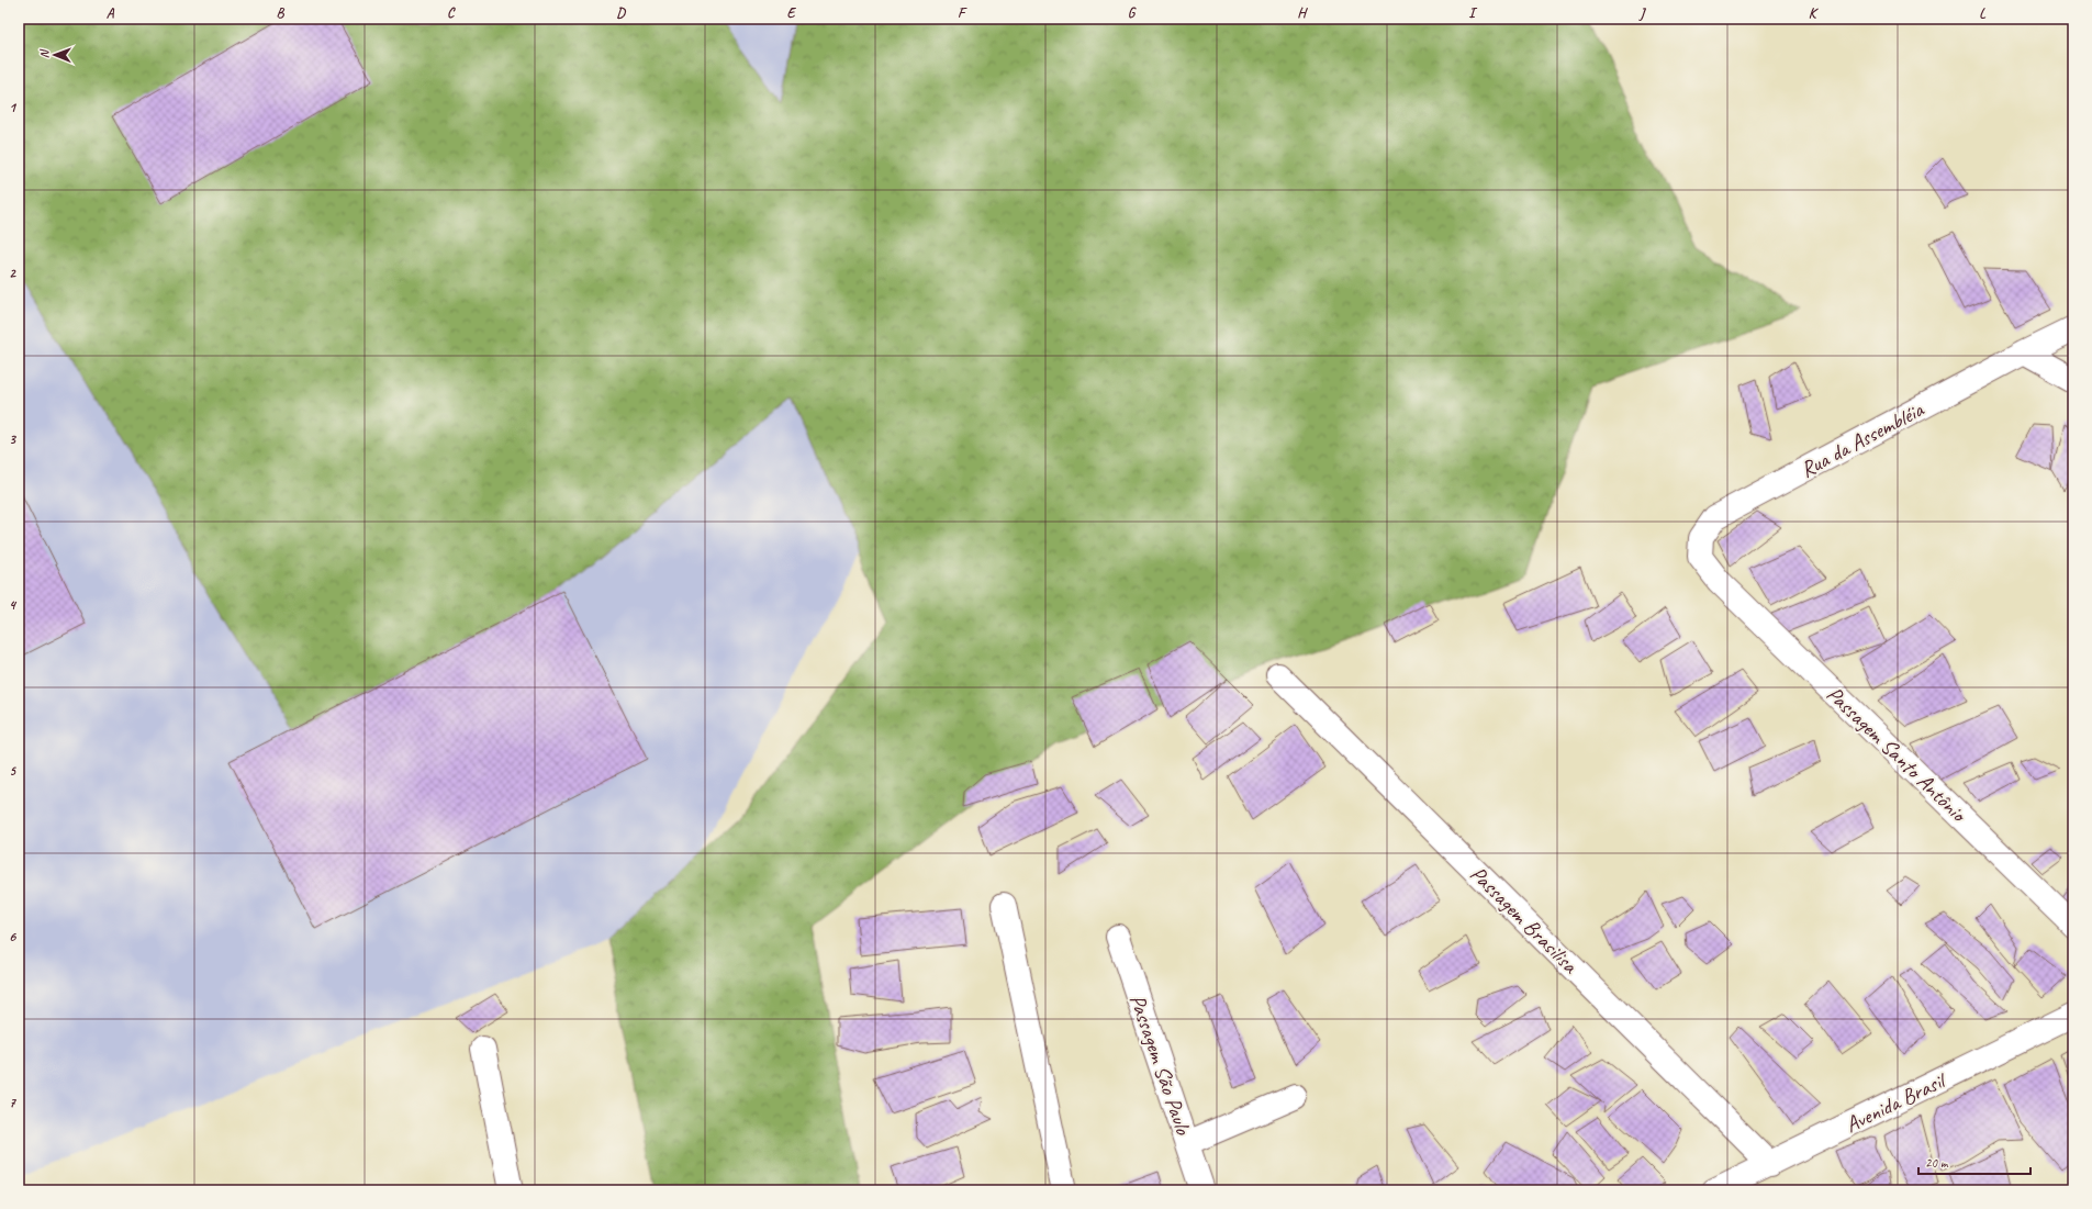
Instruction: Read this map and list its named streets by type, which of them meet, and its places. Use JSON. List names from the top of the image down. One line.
{"streets":{"street":["Rua da Assembléia","Passagem Santo Antônio","Passagem Brasilisa","Passagem São Paulo","Avenida Brasil"]},"crossings":[["Rua da Assembléia","Passagem Santo Antônio"],["Passagem Brasilisa","Avenida Brasil"]],"scale_bar":"20 m","north":"left","grid":{"columns":["A","B","C","D","E","F","G","H","I","J","K","L"],"rows":["1","2","3","4","5","6","7"]}}
